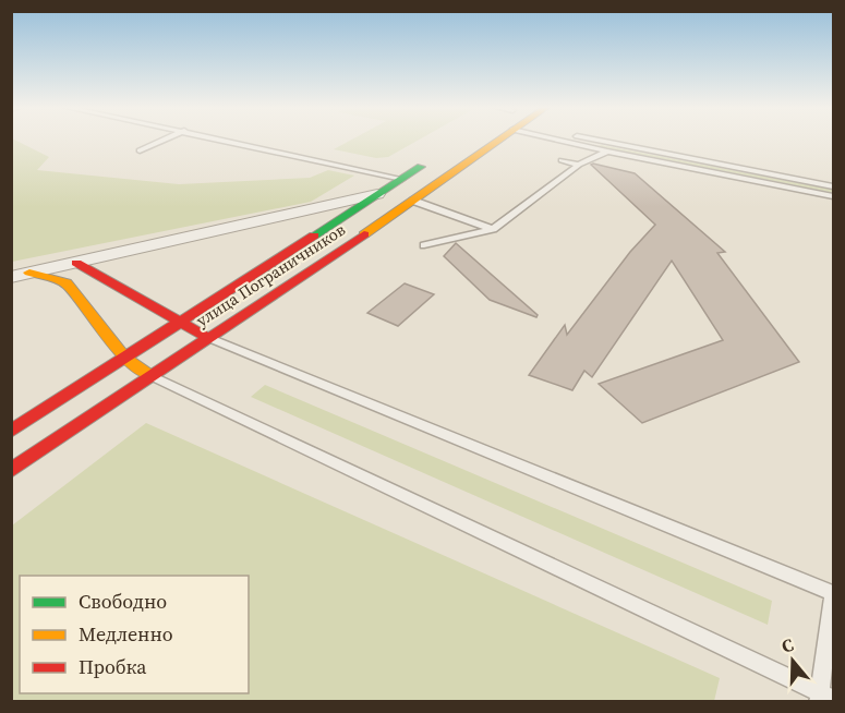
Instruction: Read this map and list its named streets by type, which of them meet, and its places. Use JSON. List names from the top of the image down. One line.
{"streets":{"main road":["улица Пограничников"]},"legend":["Свободно","Медленно","Пробка"],"north":"top"}
